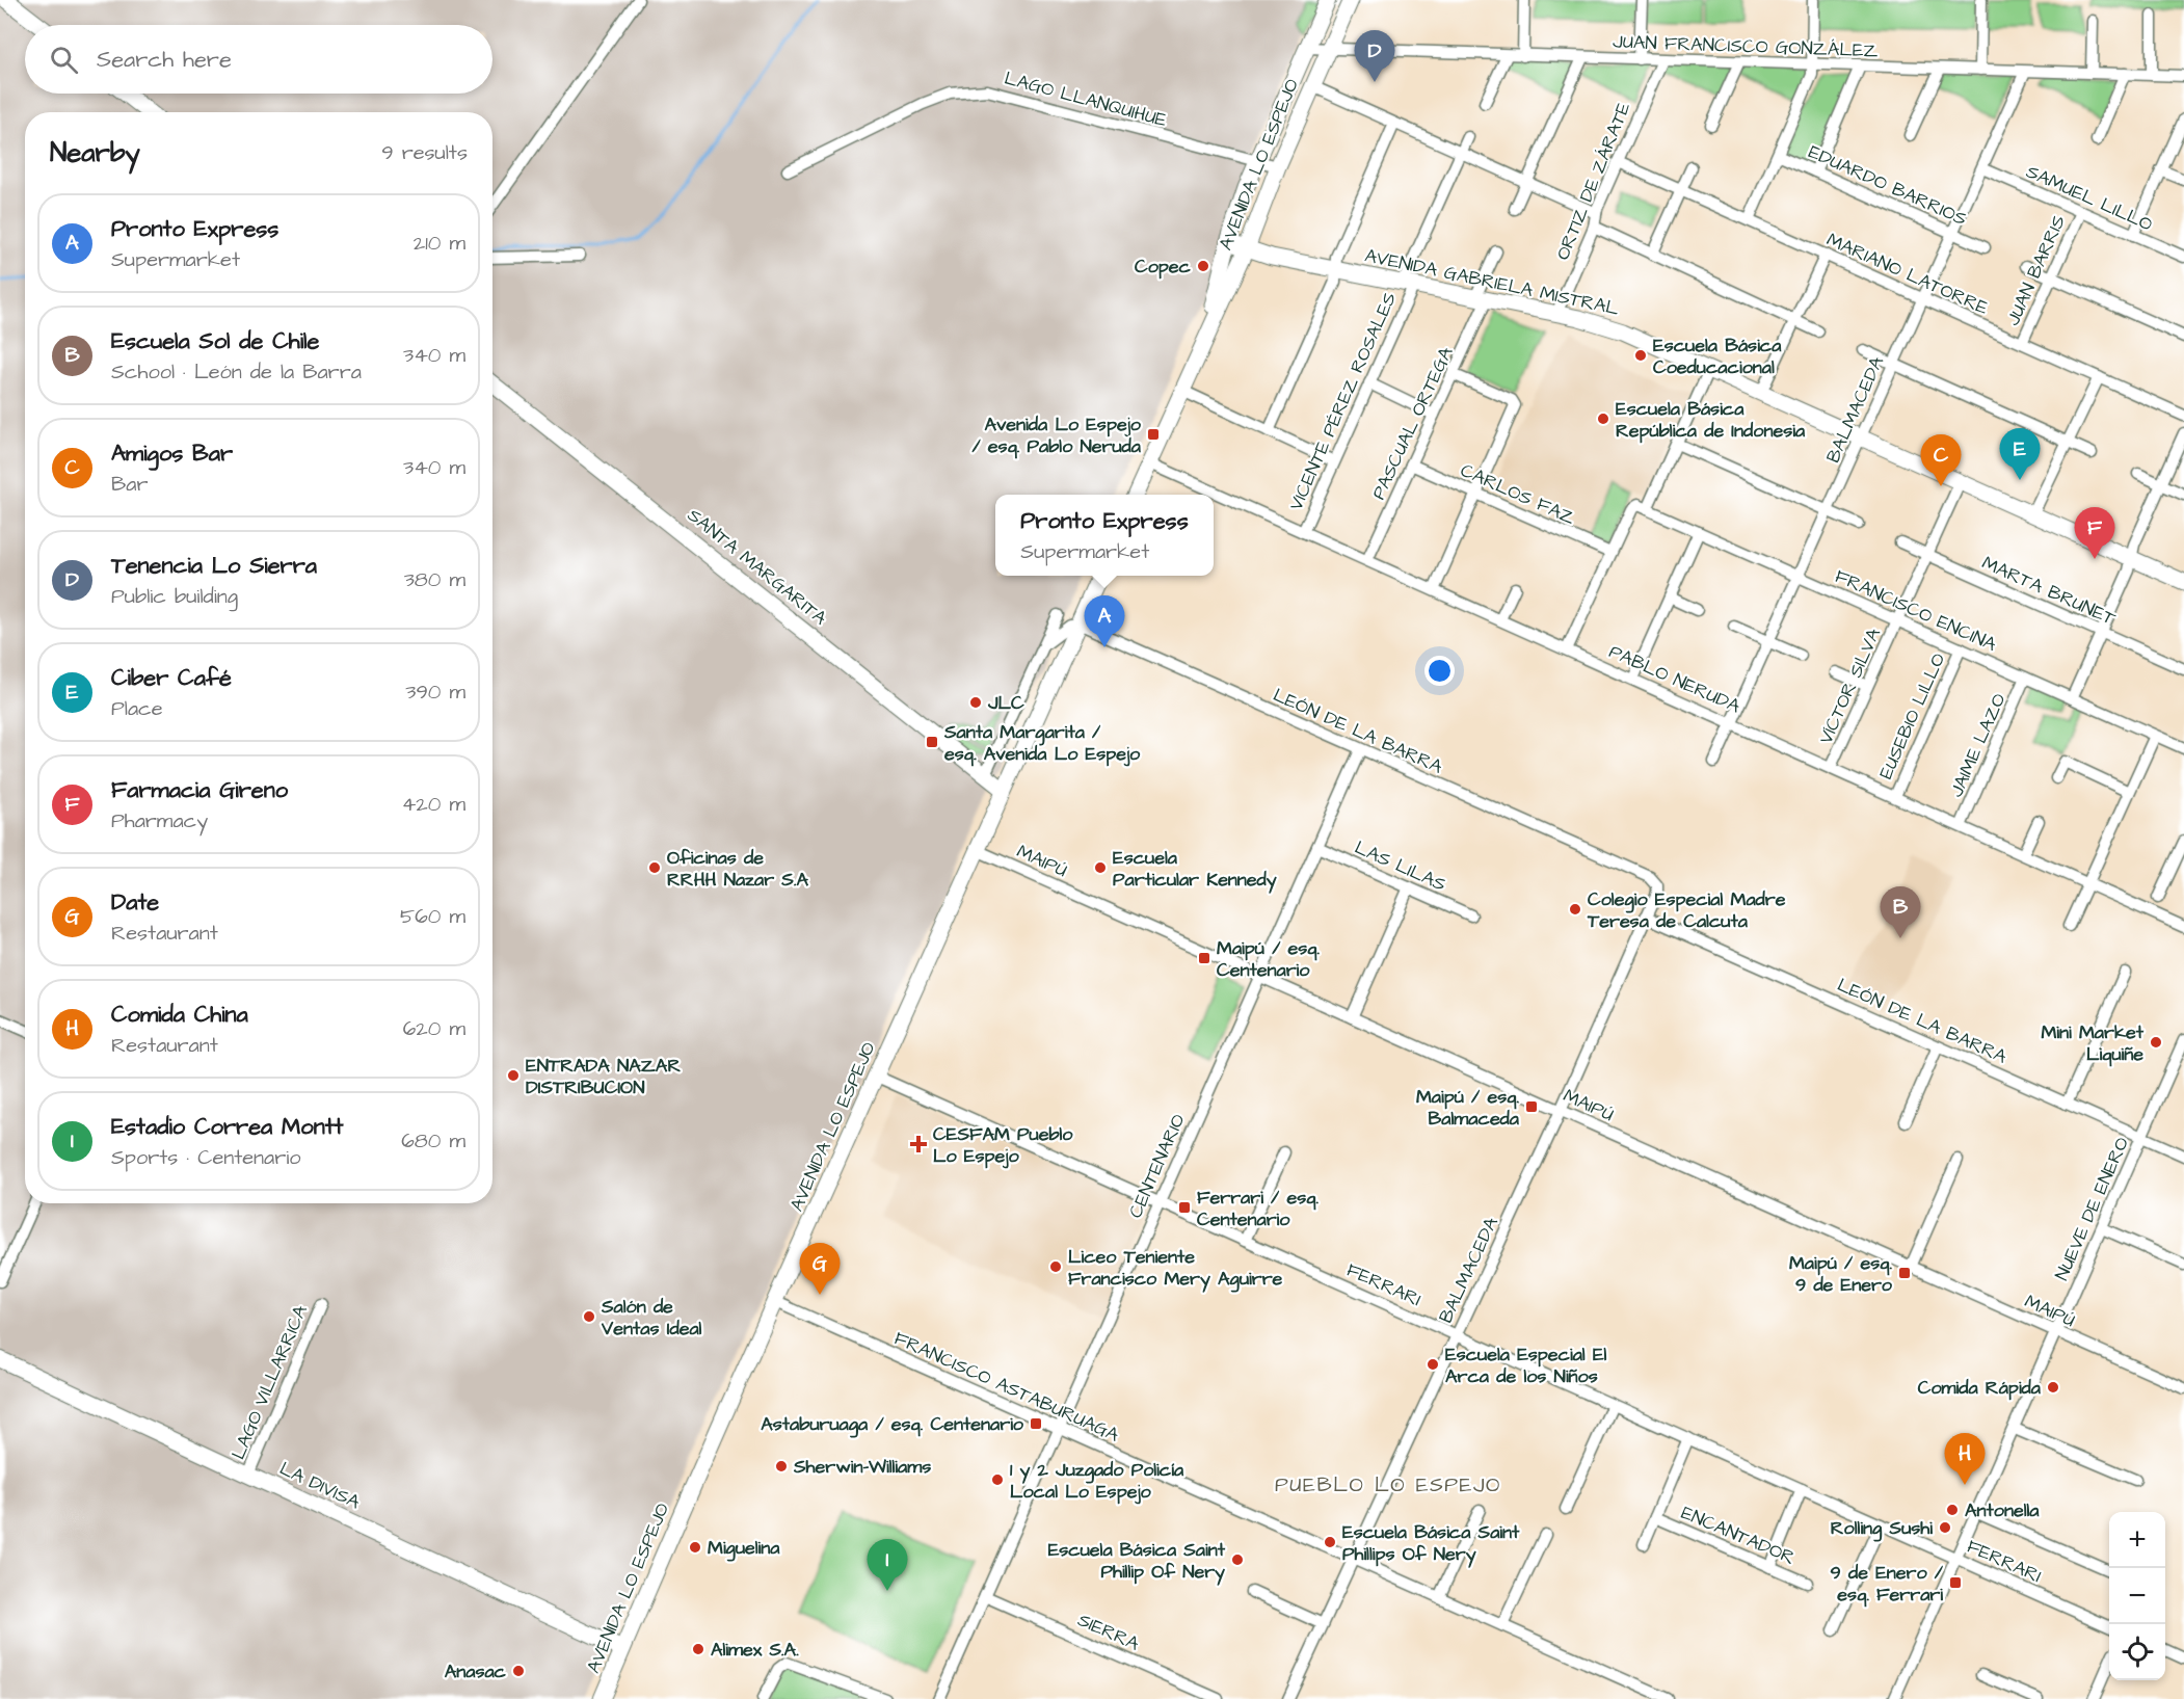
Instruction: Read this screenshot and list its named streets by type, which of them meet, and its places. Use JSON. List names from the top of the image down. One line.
{"streets":{"main road":["AVENIDA LO ESPEJO","AVENIDA GABRIELA MISTRAL","SANTA MARGARITA","LA DIVISA"],"street":["JUAN FRANCISCO GONZÁLEZ","LAGO LLANQUIHUE","ORTIZ DE ZÁRATE","EDUARDO BARRIOS","SAMUEL LILLO","JUAN BARRIS","MARIANO LATORRE","VICENTE PÉREZ ROSALES","BALMACEDA","PASCUAL ORTEGA","CARLOS FAZ","MARTA BRUNET","FRANCISCO ENCINA","PABLO NERUDA","VÍCTOR SILVA","EUSEBIO LILLO","LEÓN DE LA BARRA","JAIME LAZO","MAIPÚ","LAS LILAS","CENTENARIO","NUEVE DE ENERO","FERRARI","LAGO VILLARRICA","FRANCISCO ASTABURUAGA","ENCANTADOR","SIERRA"]},"crossings":[["JUAN FRANCISCO GONZÁLEZ","AVENIDA LO ESPEJO"],["JUAN FRANCISCO GONZÁLEZ","ORTIZ DE ZÁRATE"],["JUAN FRANCISCO GONZÁLEZ","BALMACEDA"],["LAGO LLANQUIHUE","AVENIDA LO ESPEJO"],["AVENIDA LO ESPEJO","AVENIDA GABRIELA MISTRAL"],["AVENIDA LO ESPEJO","SANTA MARGARITA"],["AVENIDA LO ESPEJO","PABLO NERUDA"],["AVENIDA LO ESPEJO","LEÓN DE LA BARRA"],["AVENIDA LO ESPEJO","MAIPÚ"],["AVENIDA LO ESPEJO","FERRARI"],["AVENIDA LO ESPEJO","FRANCISCO ASTABURUAGA"],["AVENIDA LO ESPEJO","LA DIVISA"],["ORTIZ DE ZÁRATE","MARIANO LATORRE"],["ORTIZ DE ZÁRATE","AVENIDA GABRIELA MISTRAL"],["EDUARDO BARRIOS","BALMACEDA"],["SAMUEL LILLO","JUAN BARRIS"],["SAMUEL LILLO","BALMACEDA"],["JUAN BARRIS","MARIANO LATORRE"],["MARIANO LATORRE","BALMACEDA"],["AVENIDA GABRIELA MISTRAL","VICENTE PÉREZ ROSALES"],["AVENIDA GABRIELA MISTRAL","BALMACEDA"],["AVENIDA GABRIELA MISTRAL","PASCUAL ORTEGA"],["AVENIDA GABRIELA MISTRAL","VÍCTOR SILVA"],["VICENTE PÉREZ ROSALES","PABLO NERUDA"],["BALMACEDA","FRANCISCO ENCINA"],["BALMACEDA","PABLO NERUDA"],["BALMACEDA","LEÓN DE LA BARRA"],["BALMACEDA","MAIPÚ"],["BALMACEDA","FERRARI"],["BALMACEDA","FRANCISCO ASTABURUAGA"],["PASCUAL ORTEGA","CARLOS FAZ"],["PASCUAL ORTEGA","PABLO NERUDA"],["CARLOS FAZ","FRANCISCO ENCINA"],["MARTA BRUNET","VÍCTOR SILVA"],["FRANCISCO ENCINA","VÍCTOR SILVA"],["FRANCISCO ENCINA","EUSEBIO LILLO"],["FRANCISCO ENCINA","JAIME LAZO"],["PABLO NERUDA","VÍCTOR SILVA"],["PABLO NERUDA","EUSEBIO LILLO"],["PABLO NERUDA","JAIME LAZO"],["LEÓN DE LA BARRA","CENTENARIO"],["LEÓN DE LA BARRA","NUEVE DE ENERO"],["MAIPÚ","CENTENARIO"],["MAIPÚ","NUEVE DE ENERO"],["LAS LILAS","CENTENARIO"],["CENTENARIO","FERRARI"],["CENTENARIO","FRANCISCO ASTABURUAGA"],["CENTENARIO","SIERRA"],["NUEVE DE ENERO","FERRARI"],["LAGO VILLARRICA","LA DIVISA"]],"districts":["PUEBLO LO ESPEJO"],"places":{"other":["Copec","Escuela Básica Coeducacional","Escuela Básica República de Indonesia","JLC","Oficinas de RRHH Nazar S.A","Escuela Particular Kennedy","Colegio Especial Madre Teresa de Calcuta","Mini Market Liquiñe","ENTRADA NAZAR DISTRIBUCION","Liceo Teniente Francisco Mery Aguirre","Salón de Ventas Ideal","Escuela Especial El Arca de los Niños","Comida Rápida","Sherwin-Williams","1 y 2 Juzgado Policía Local Lo Espejo","Antonella","Rolling Sushi","Escuela Básica Saint Phillips Of Nery","Miguelina","Escuela Básica Saint Phillip Of Nery","Alimex S.A.","Anasac"],"transit":["Avenida Lo Espejo / esq. Pablo Neruda","Santa Margarita / esq. Avenida Lo Espejo","Maipú / esq. Centenario","Maipú / esq. Balmaceda","Ferrari / esq. Centenario","Maipú / esq. 9 de Enero","Astaburuaga / esq. Centenario","9 de Enero / esq. Ferrari"],"health":["CESFAM Pueblo Lo Espejo"]},"page":{"search":"Search here","pins":["D","E","C","F","A","B","G","H","I"],"heading":["Nearby","9 results"],"list":[{"mark":"A","name":"Pronto Express","note":"Supermarket","value":"210 m"},{"mark":"B","name":"Escuela Sol de Chile","note":"School · León de la Barra","value":"340 m"},{"mark":"C","name":"Amigos Bar","note":"Bar","value":"340 m"},{"mark":"D","name":"Tenencia Lo Sierra","note":"Public building","value":"380 m"},{"mark":"E","name":"Ciber Café","note":"Place","value":"390 m"},{"mark":"F","name":"Farmacia Gireno","note":"Pharmacy","value":"420 m"},{"mark":"G","name":"Date","note":"Restaurant","value":"560 m"},{"mark":"H","name":"Comida China","note":"Restaurant","value":"620 m"},{"mark":"I","name":"Estadio Correa Montt","note":"Sports · Centenario","value":"680 m"}],"popup":["Pronto Express","Supermarket"],"map_buttons":["+","−"]}}
